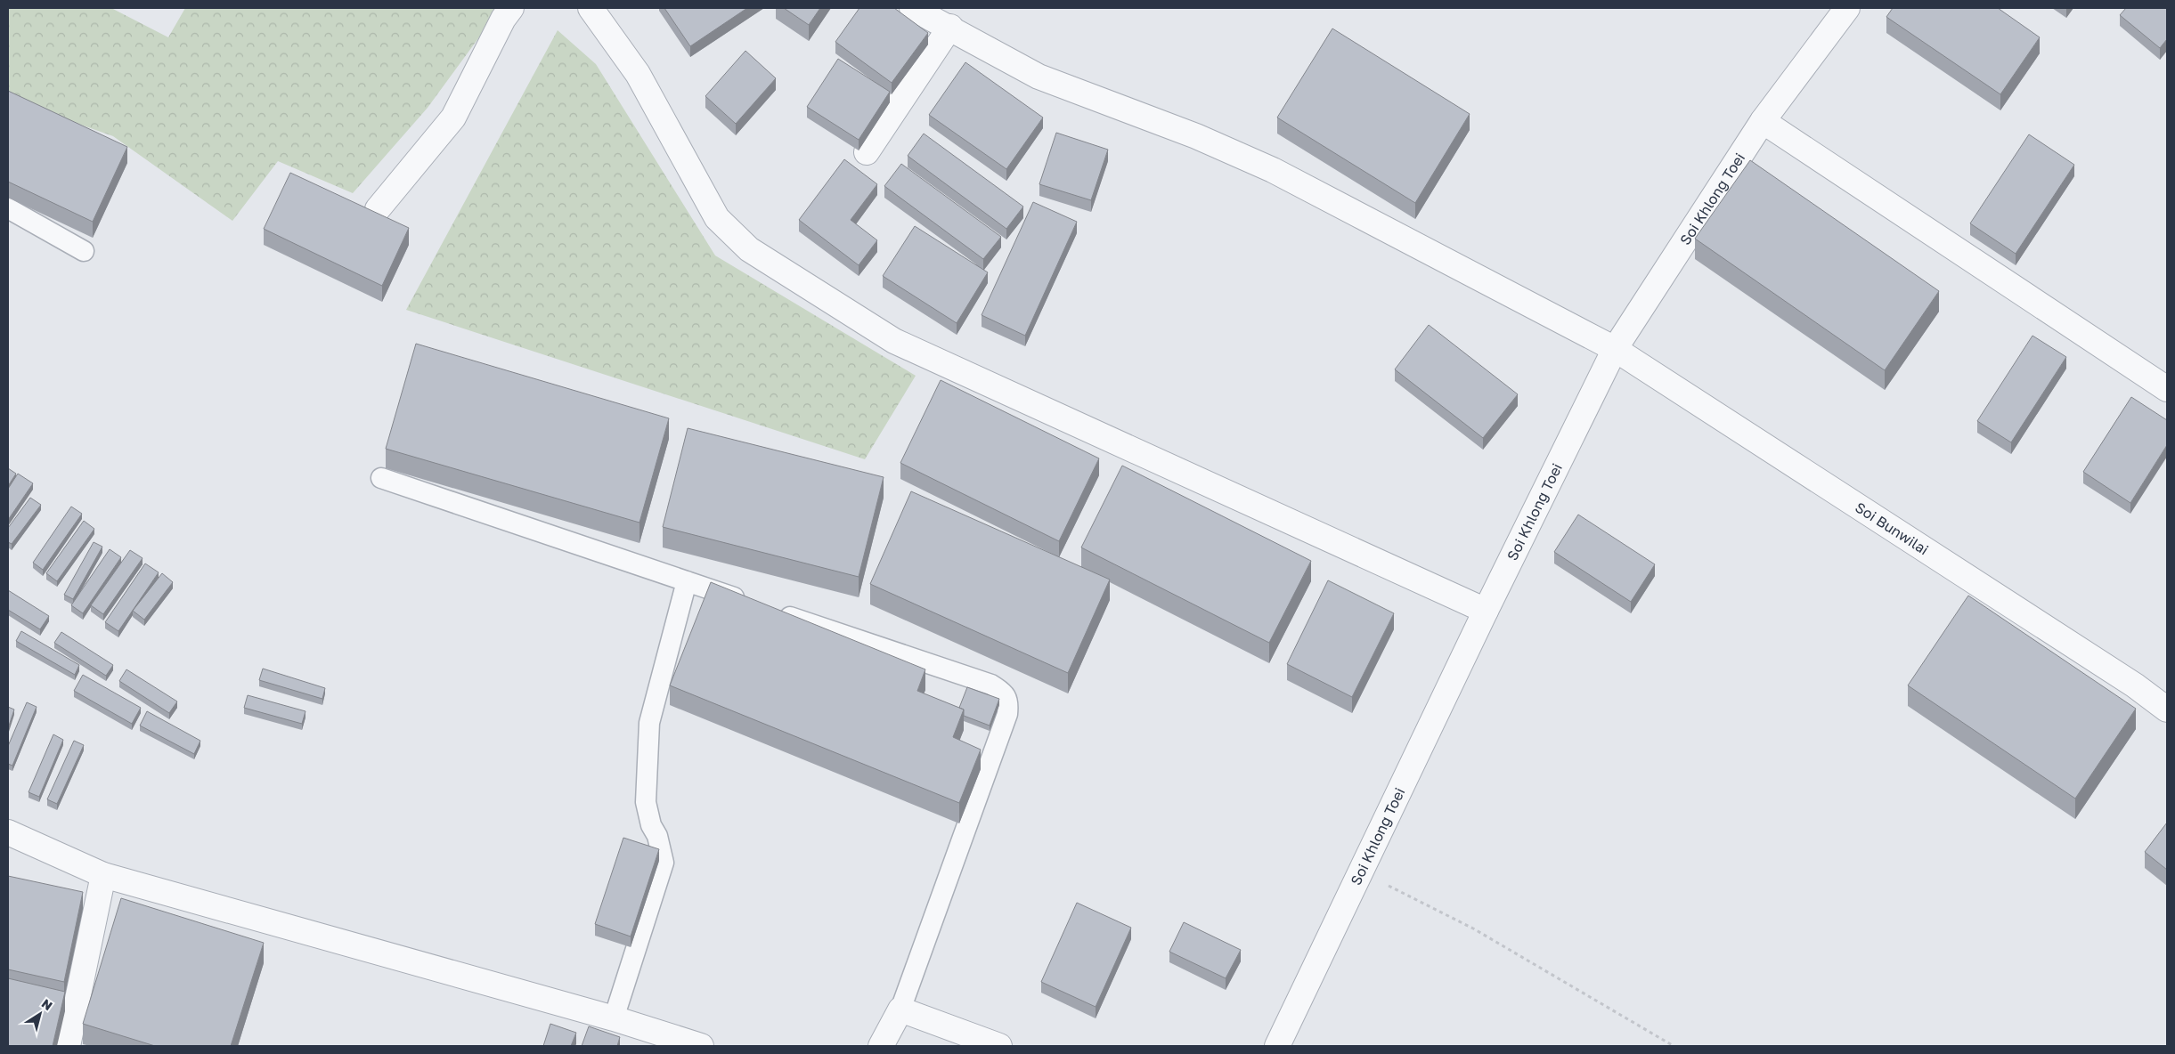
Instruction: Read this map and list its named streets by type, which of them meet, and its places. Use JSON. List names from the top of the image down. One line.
{"streets":{"street":["Soi Khlong Toei","Soi Bunwilai"]},"crossings":[["Soi Khlong Toei","Soi Bunwilai"]],"north":"top right"}
